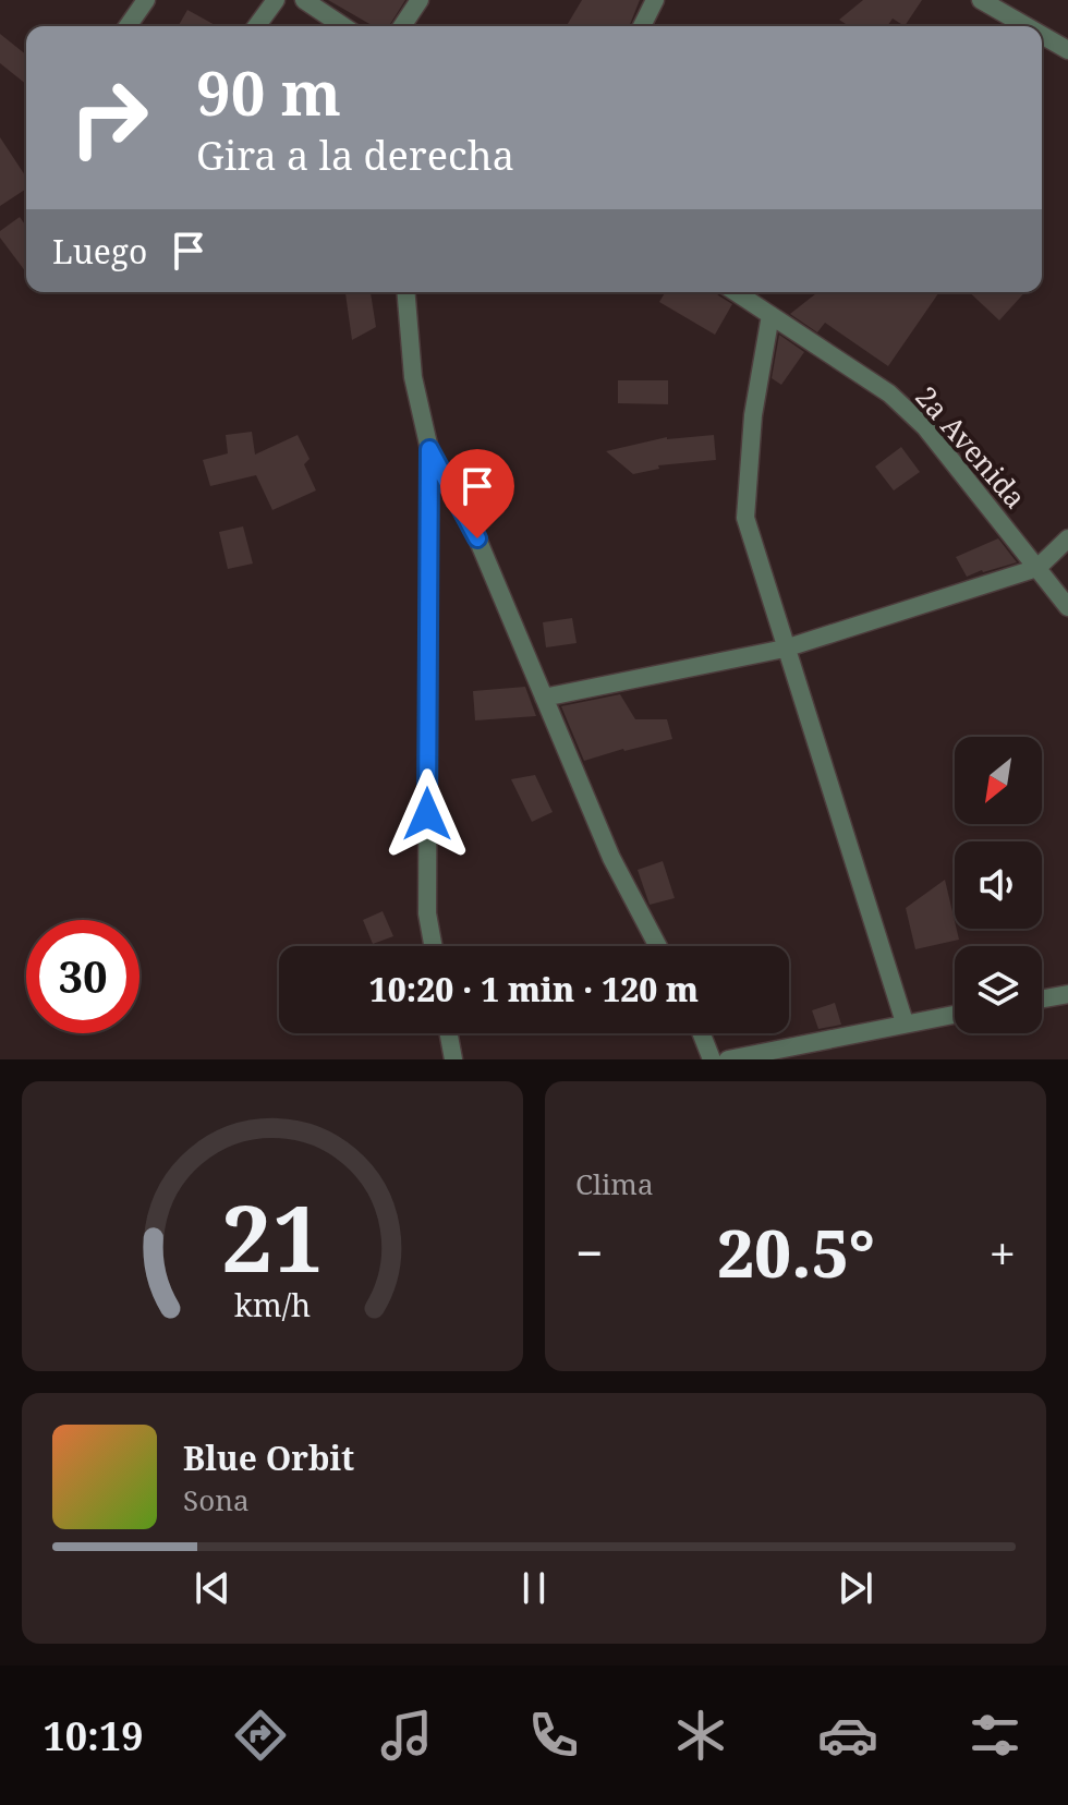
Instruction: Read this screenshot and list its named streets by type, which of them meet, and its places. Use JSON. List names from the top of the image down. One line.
{"streets":{"street":["2a Avenida"]},"north":"bottom left","page":{"turn":["90 m","Gira a la derecha"],"then":"Luego","limit":"30","trip":"10:20 · 1 min · 120 m","tile":"Clima","heat":["−","20.5°","+"],"song":["Blue Orbit","Sona"],"tabs":"10:19","gauge":["21","km/h"]}}
